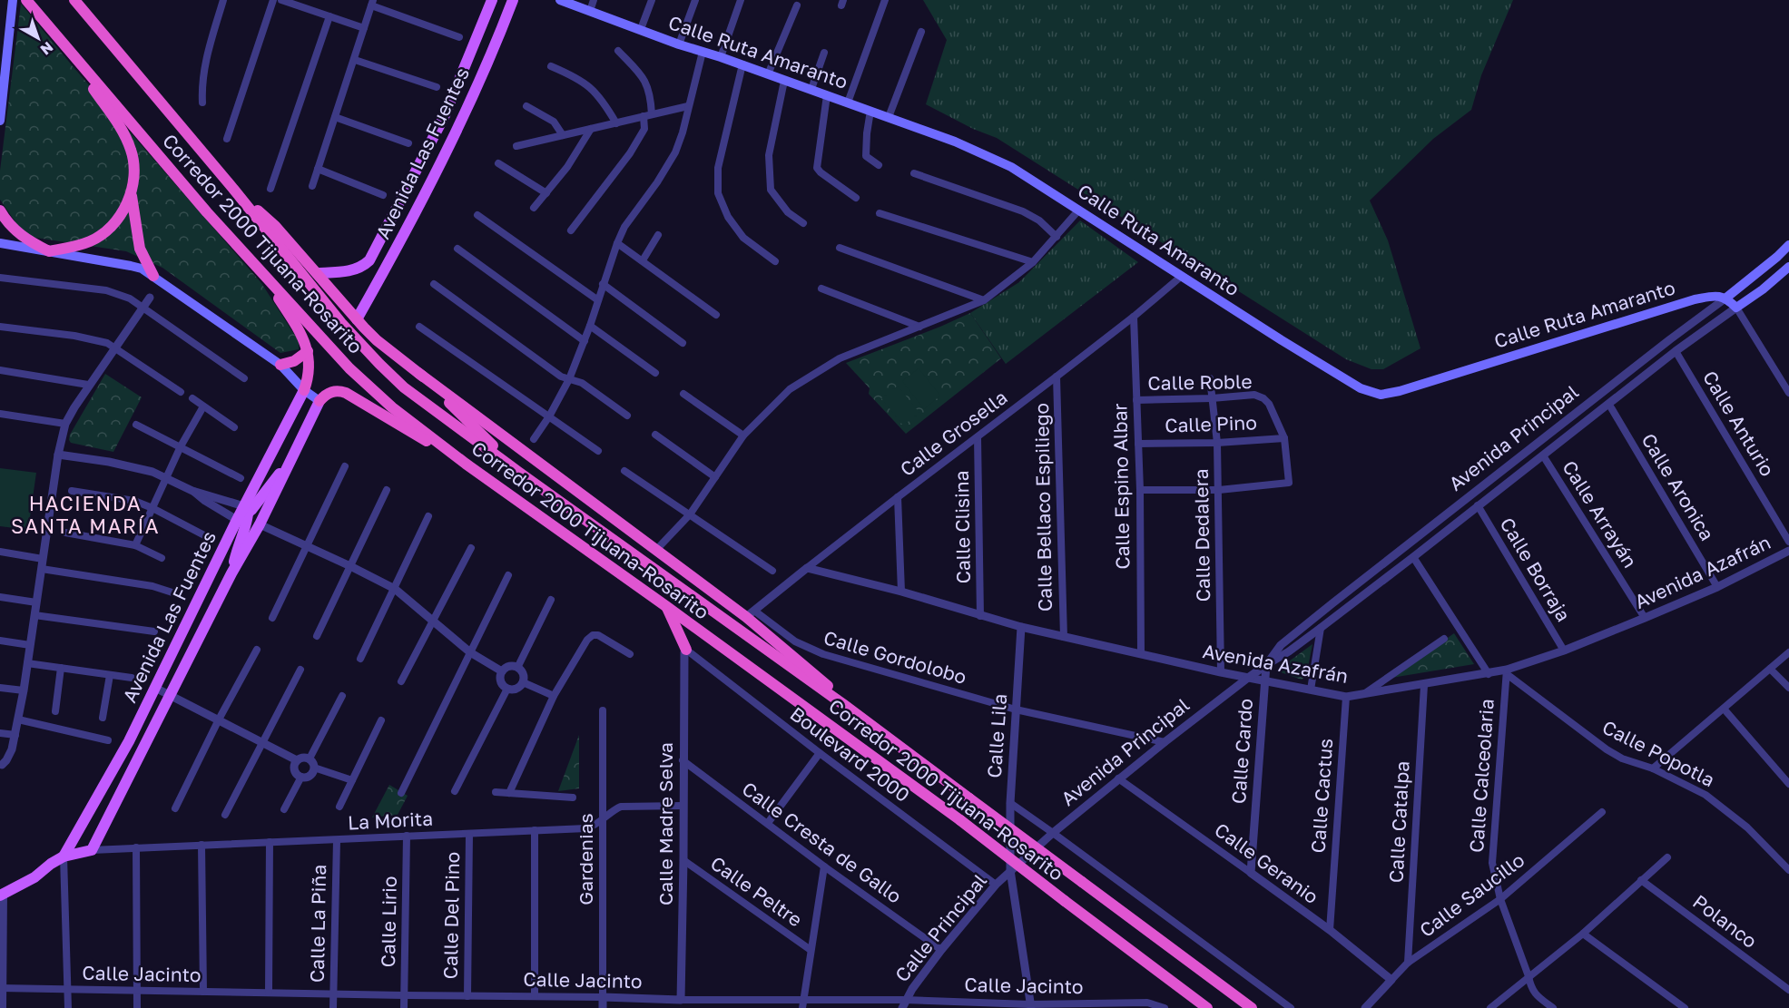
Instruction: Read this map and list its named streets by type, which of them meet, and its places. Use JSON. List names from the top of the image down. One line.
{"streets":{"highway":["Corredor 2000 Tijuana-Rosarito"],"main road":["Calle Ruta Amaranto","Avenida Las Fuentes","Avenida Principal"],"street":["Calle Roble","Calle Anturio","Calle Pino","Calle Grosella","Calle Espino Albar","Calle Aronica","Calle Bellaco Espiliego","Calle Arrayán","Calle Clisina","Calle Dedalera","Calle Borraja","Avenida Azafrán","Calle Gordolobo","Calle Lila","Calle Cardo","Calle Popotla","Boulevard 2000","Calle Calceolaria","Calle Cactus","La Morita","Calle Catalpa","Calle Madre Selva","Calle Cresta de Gallo","Gardenias","Calle Geranio","Calle Peltre","Calle Saucillo","Calle Del Pino","Calle Lirio","Polanco","Calle La Piña","Calle Principal","Calle Jacinto"]},"crossings":[["Calle Ruta Amaranto","Calle Grosella"],["Calle Ruta Amaranto","Avenida Principal"],["Avenida Las Fuentes","La Morita"],["Calle Roble","Calle Pino"],["Calle Roble","Calle Espino Albar"],["Calle Roble","Calle Dedalera"],["Calle Anturio","Avenida Principal"],["Calle Pino","Calle Espino Albar"],["Calle Pino","Calle Dedalera"],["Calle Grosella","Calle Espino Albar"],["Calle Grosella","Calle Bellaco Espiliego"],["Calle Grosella","Calle Clisina"],["Calle Grosella","Avenida Azafrán"],["Calle Grosella","Calle Gordolobo"],["Avenida Principal","Calle Aronica"],["Avenida Principal","Calle Arrayán"],["Avenida Principal","Calle Borraja"],["Avenida Principal","Avenida Azafrán"],["Avenida Principal","Calle Gordolobo"],["Avenida Principal","Calle Lila"],["Avenida Principal","Calle Cardo"],["Avenida Principal","Calle Geranio"],["Avenida Principal","Calle Principal"],["Calle Espino Albar","Avenida Azafrán"],["Calle Aronica","Avenida Azafrán"],["Calle Bellaco Espiliego","Avenida Azafrán"],["Calle Arrayán","Avenida Azafrán"],["Calle Clisina","Avenida Azafrán"],["Calle Dedalera","Avenida Azafrán"],["Calle Borraja","Avenida Azafrán"],["Avenida Azafrán","Calle Lila"],["Avenida Azafrán","Calle Cardo"],["Avenida Azafrán","Calle Popotla"],["Avenida Azafrán","Calle Calceolaria"],["Avenida Azafrán","Calle Cactus"],["Avenida Azafrán","Calle Catalpa"],["Calle Gordolobo","Calle Lila"],["Calle Lila","Calle Principal"],["Calle Lila","Calle Jacinto"],["Calle Cardo","Calle Geranio"],["Calle Popotla","Calle Calceolaria"],["Boulevard 2000","Calle Madre Selva"],["Boulevard 2000","Calle Principal"],["Calle Calceolaria","Calle Saucillo"],["Calle Cactus","Calle Geranio"],["La Morita","Calle Madre Selva"],["La Morita","Gardenias"],["La Morita","Calle Del Pino"],["La Morita","Calle Lirio"],["La Morita","Calle La Piña"],["Calle Catalpa","Calle Saucillo"],["Calle Madre Selva","Calle Cresta de Gallo"],["Calle Madre Selva","Calle Peltre"],["Calle Madre Selva","Calle Jacinto"],["Calle Cresta de Gallo","Calle Principal"],["Gardenias","Calle Jacinto"],["Calle Geranio","Calle Saucillo"],["Calle Del Pino","Calle Jacinto"],["Calle Lirio","Calle Jacinto"],["Calle La Piña","Calle Jacinto"],["Calle Principal","Calle Jacinto"]],"districts":["HACIENDA SANTA MARÍA"],"north":"bottom right"}
